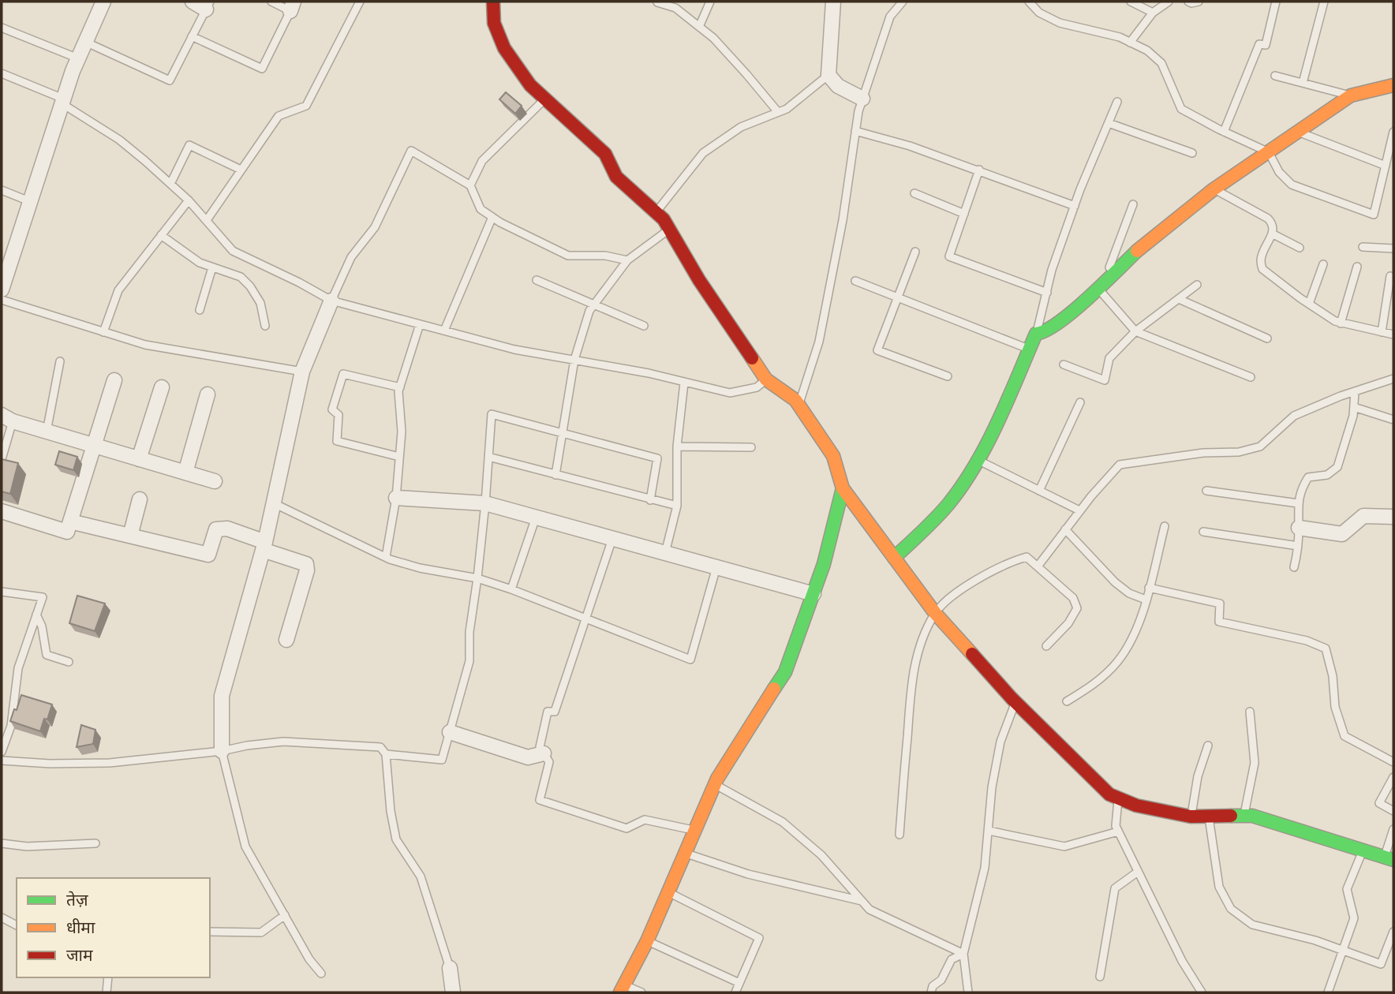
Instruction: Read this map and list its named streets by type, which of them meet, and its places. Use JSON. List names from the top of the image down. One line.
{"legend":["तेज़","धीमा","जाम"]}
